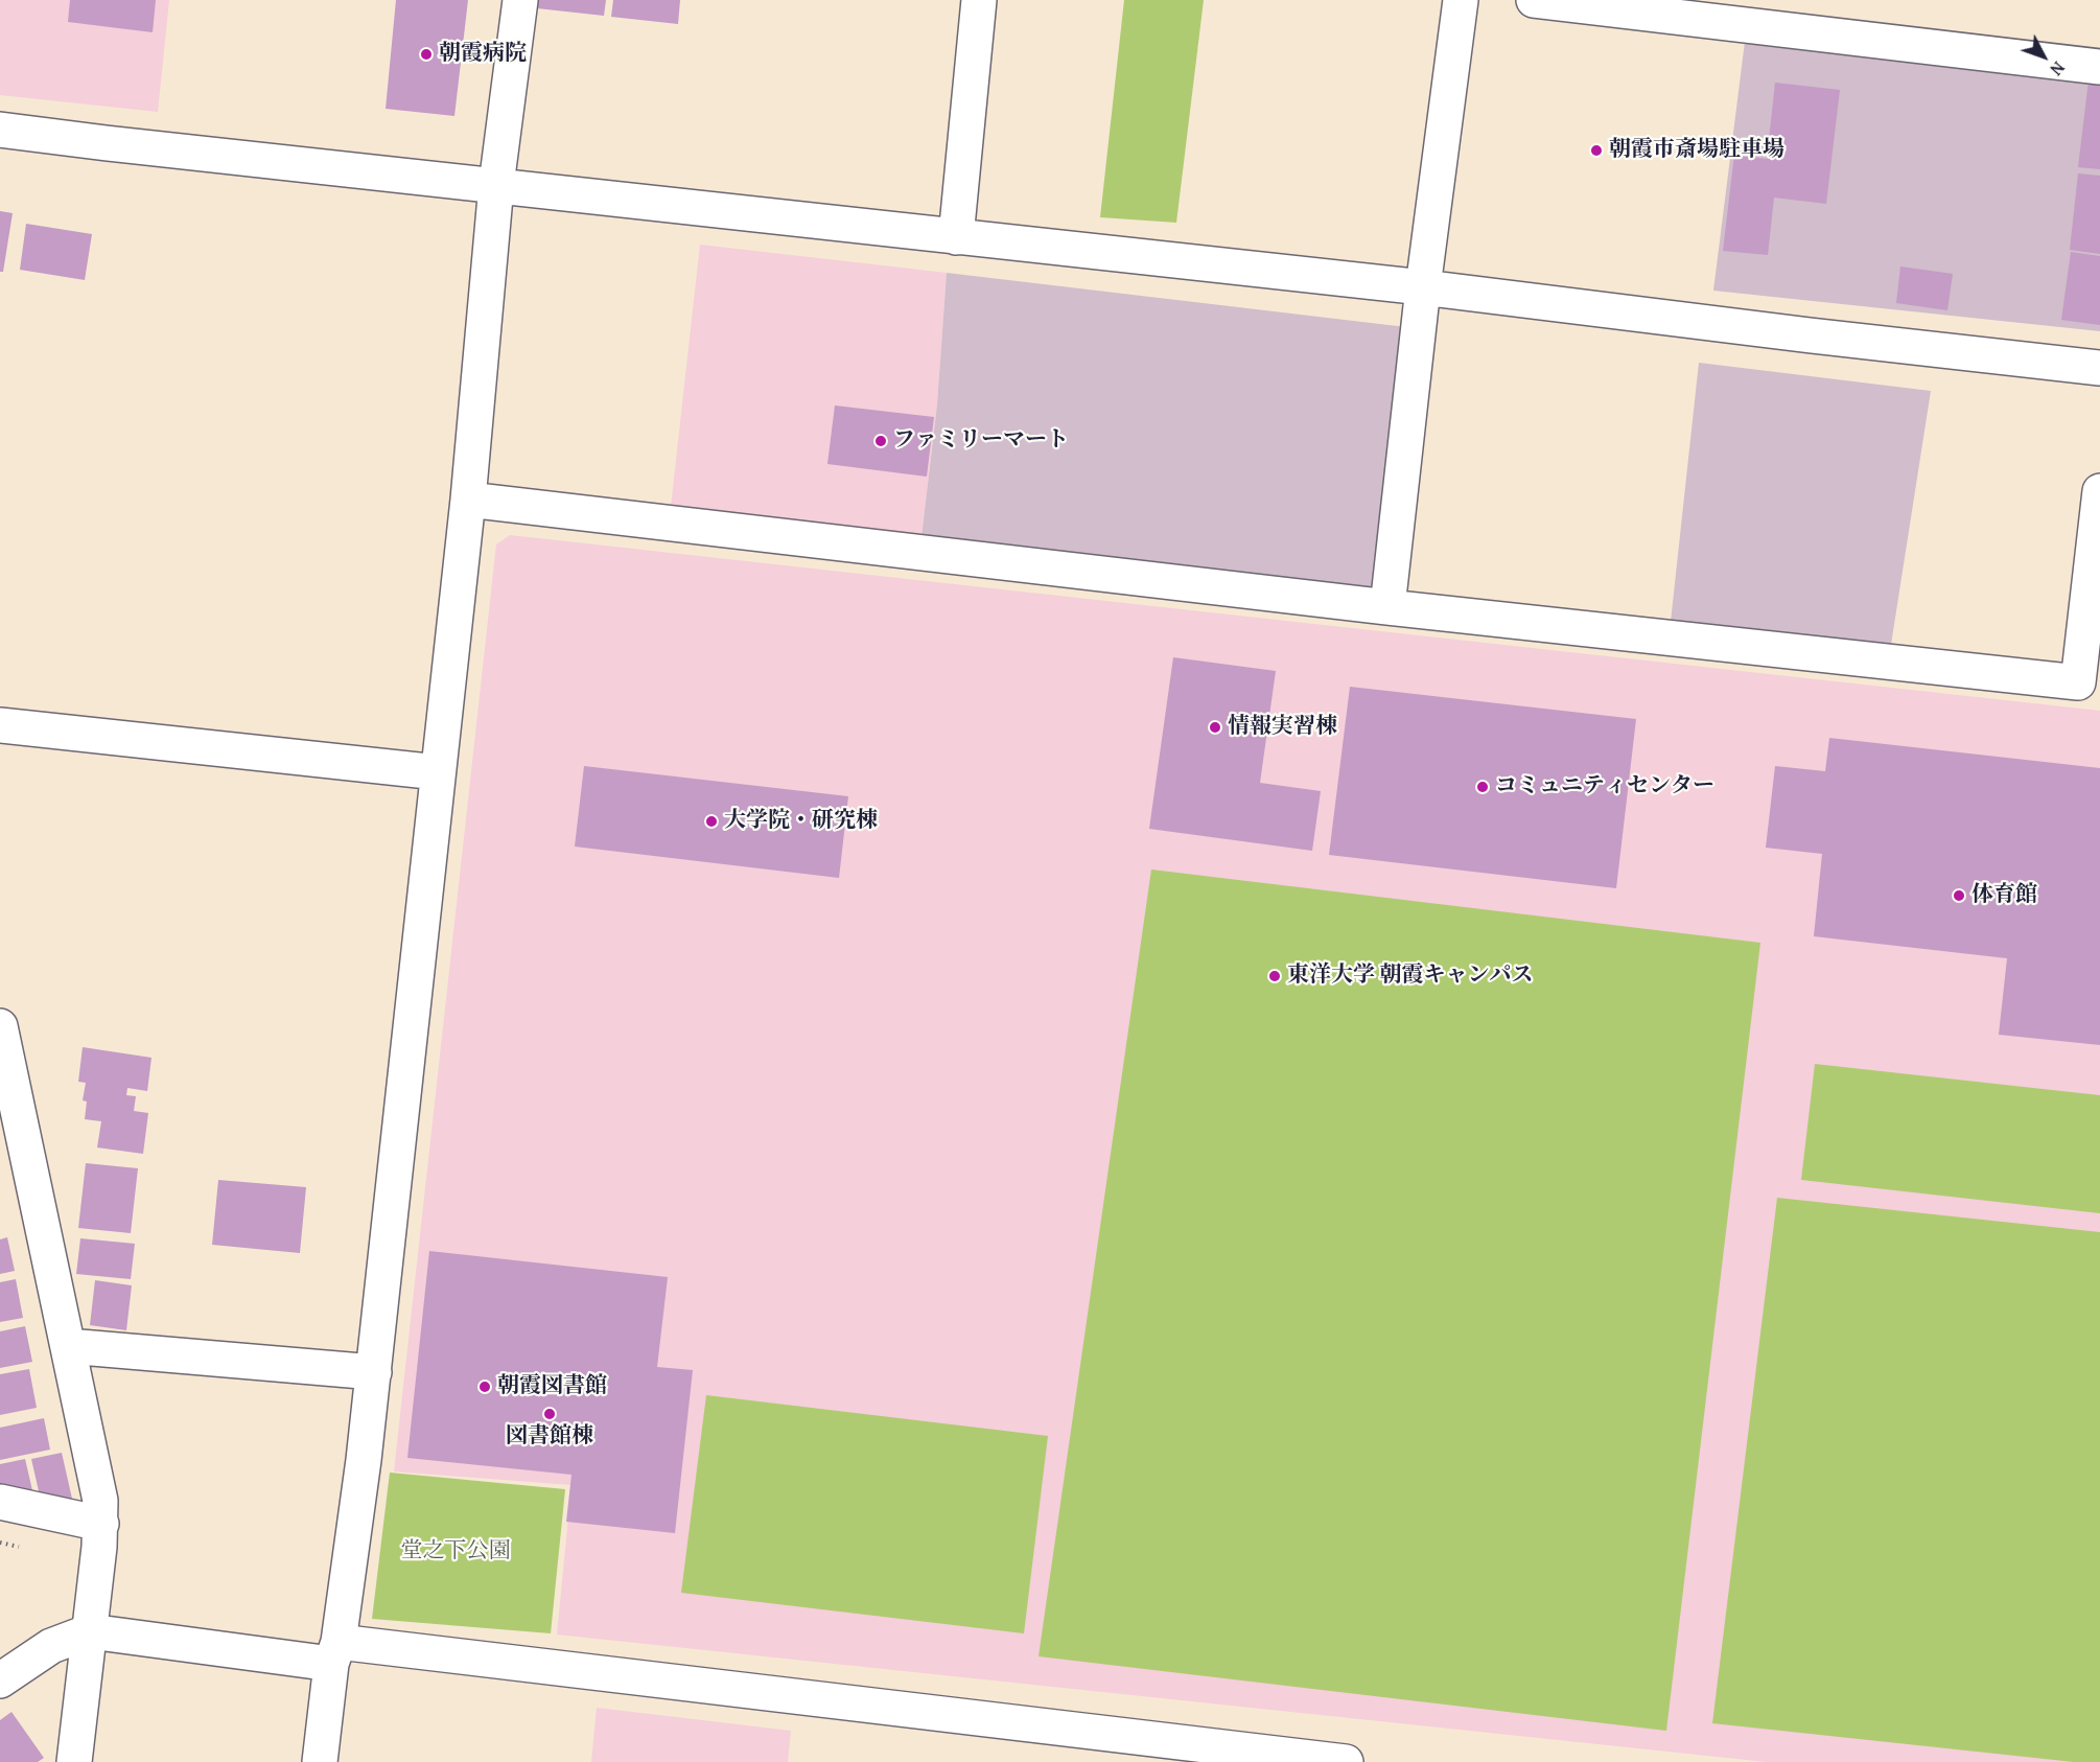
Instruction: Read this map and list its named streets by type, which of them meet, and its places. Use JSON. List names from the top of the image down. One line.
{"parks":["堂之下公園"],"places":["朝霞病院","朝霞市斎場駐車場","ファミリーマート","情報実習棟","コミュニティセンター","大学院・研究棟","体育館","東洋大学 朝霞キャンパス","朝霞図書館","図書館棟"],"north":"bottom right"}
